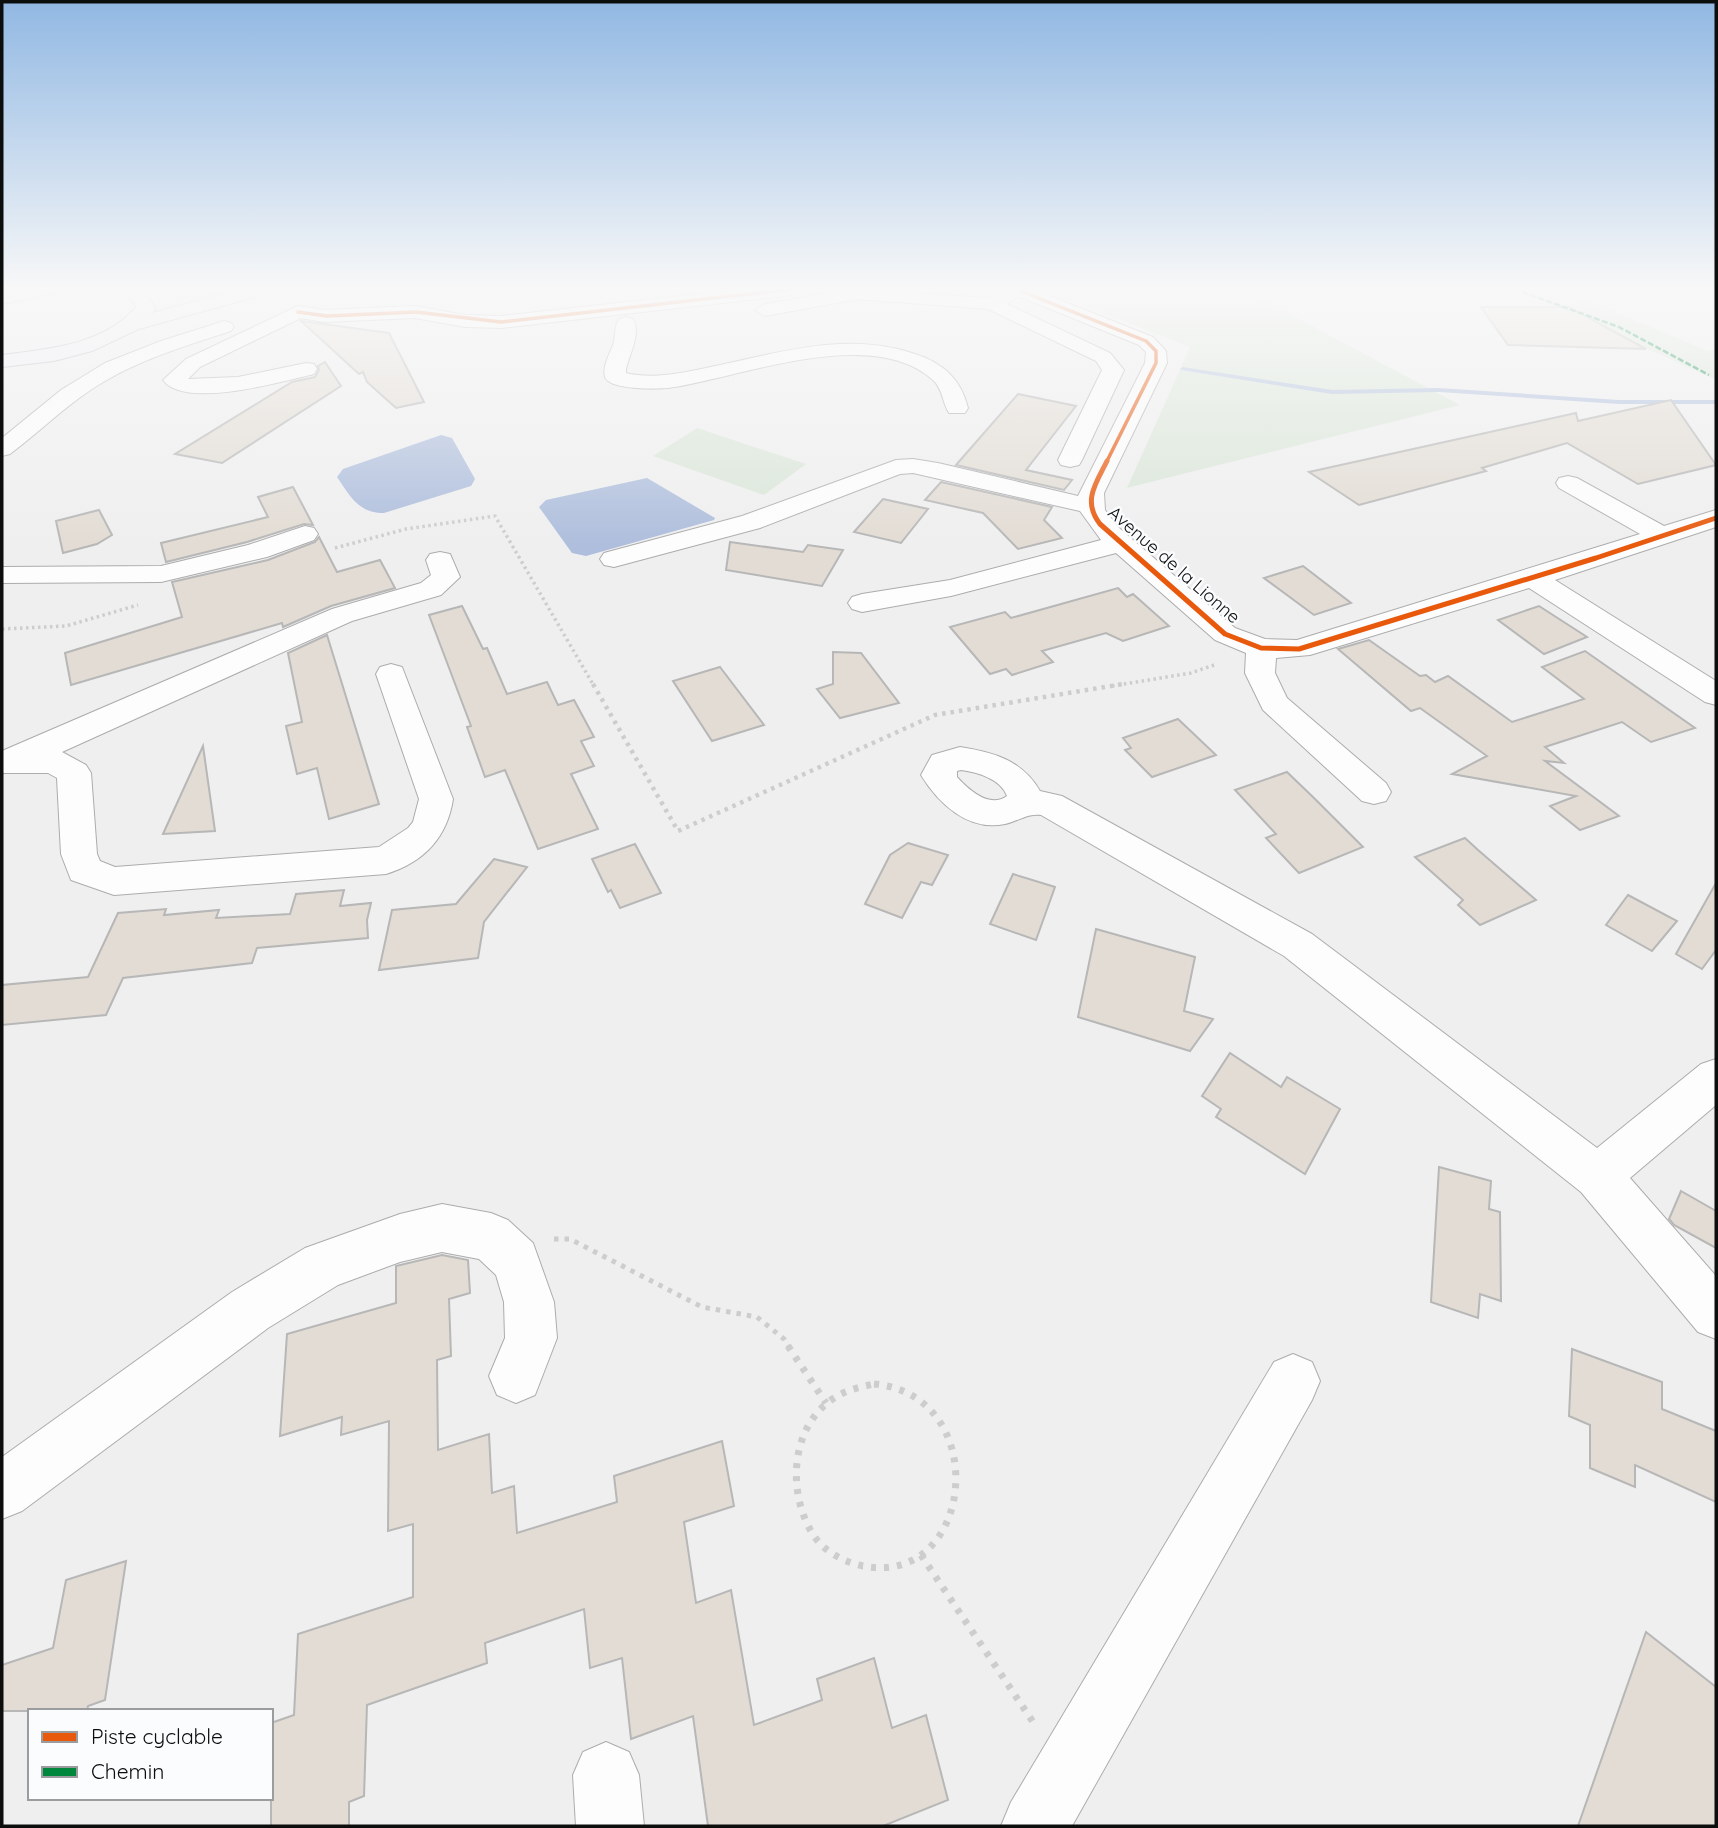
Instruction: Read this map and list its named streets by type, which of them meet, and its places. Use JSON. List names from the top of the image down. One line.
{"streets":{"street":["Avenue de la Lionne"]},"legend":["Piste cyclable","Chemin"]}
